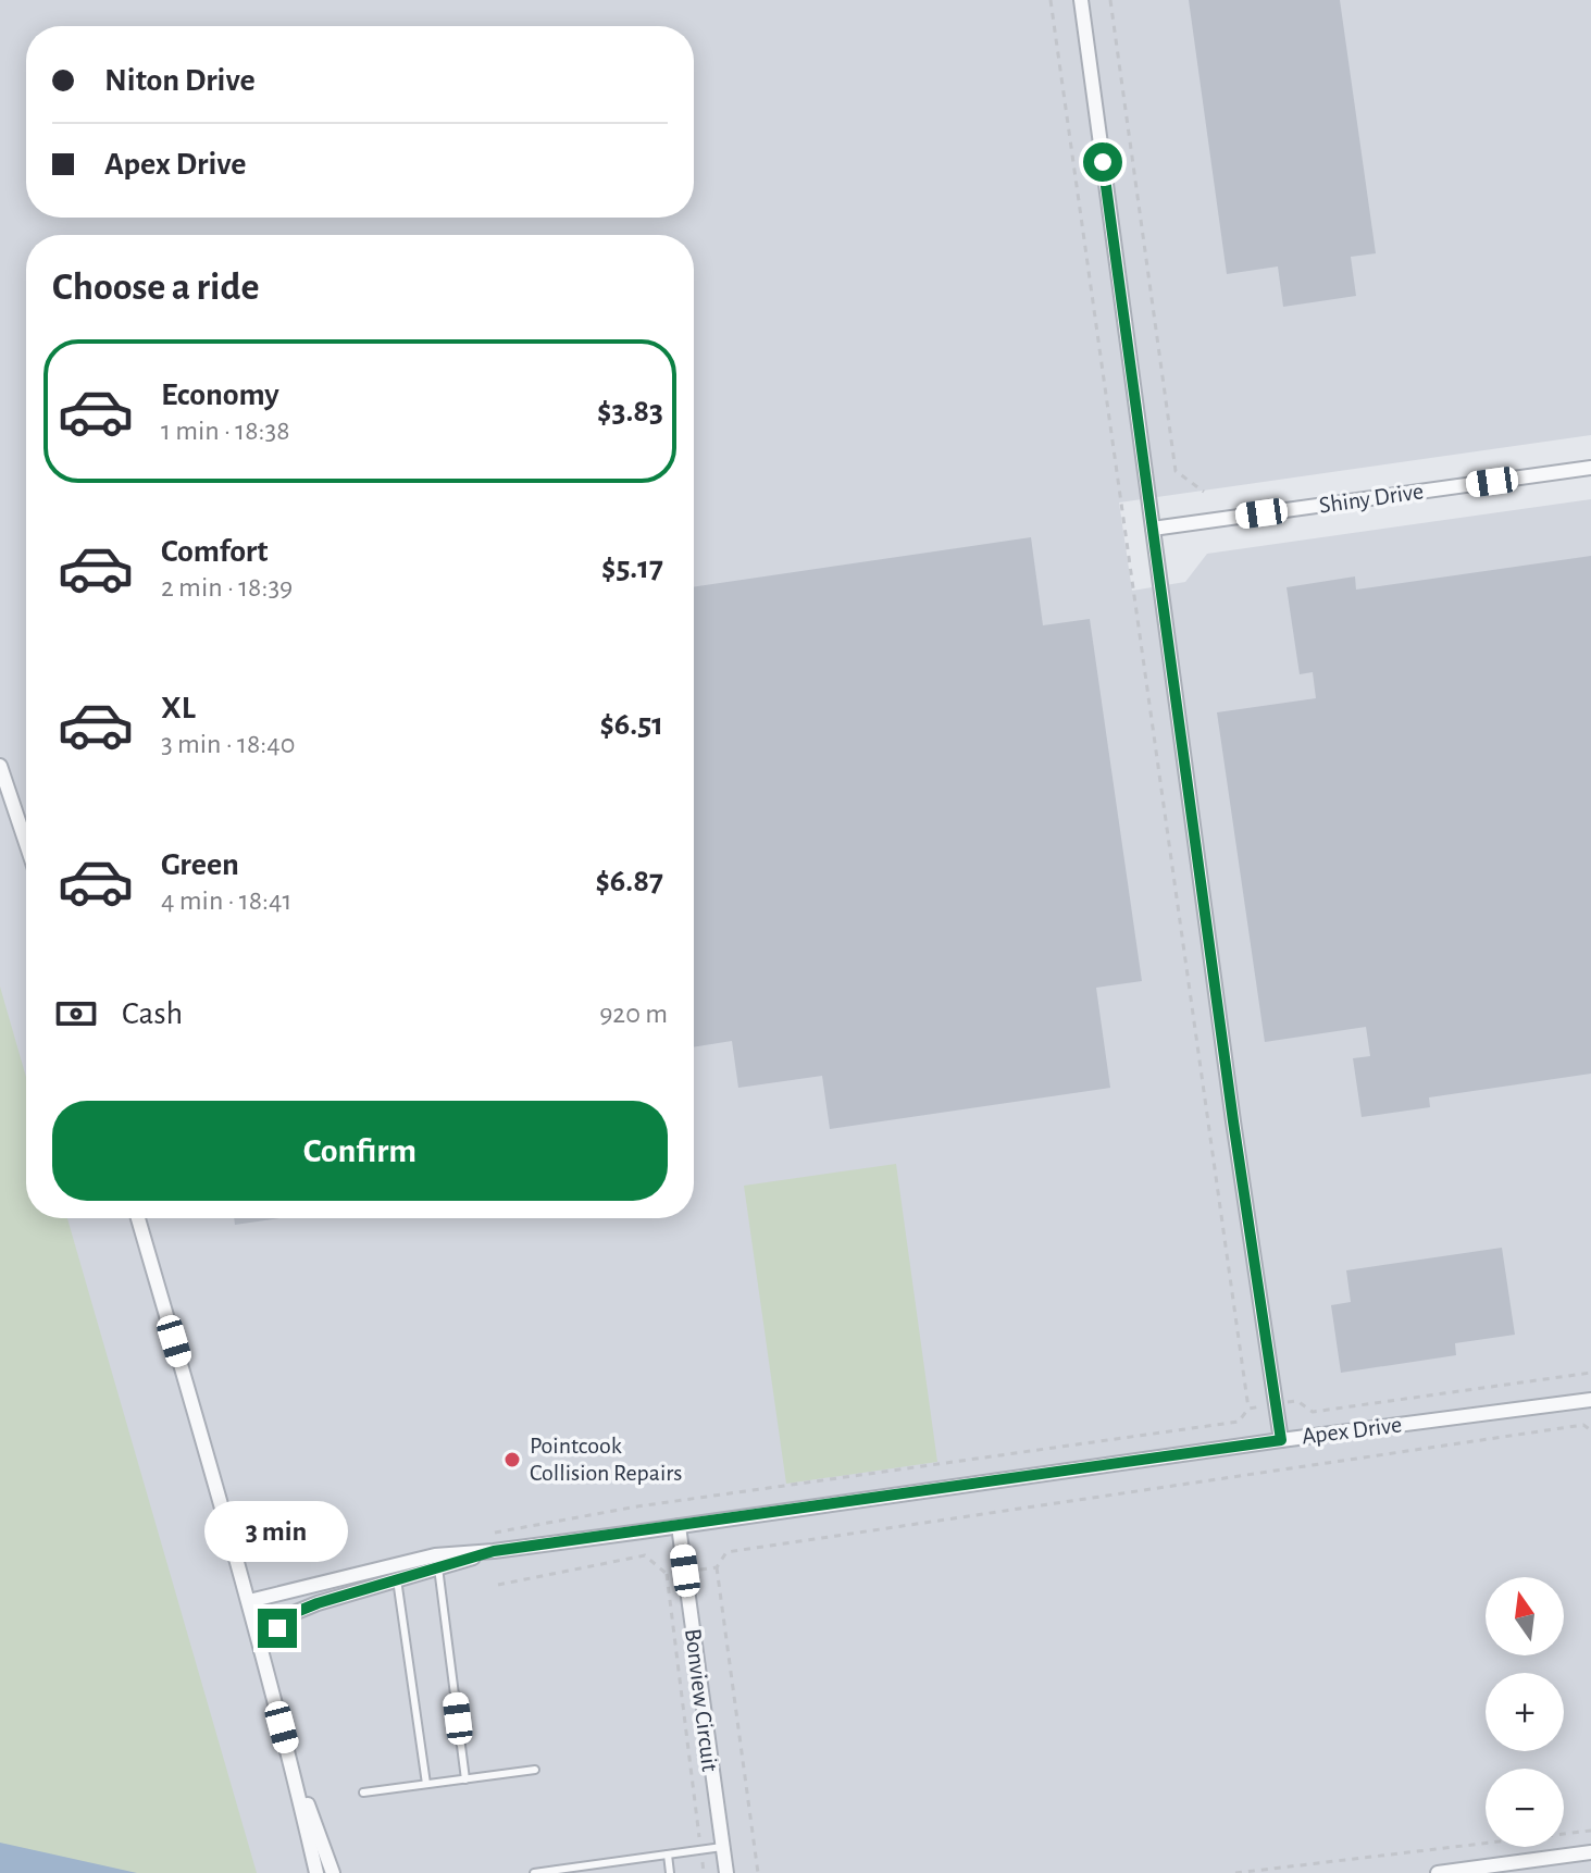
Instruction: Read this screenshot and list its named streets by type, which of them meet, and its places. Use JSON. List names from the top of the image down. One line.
{"streets":{"street":["Shiny Drive","Apex Drive","Bonview Circuit"]},"crossings":[["Apex Drive","Bonview Circuit"]],"places":["Pointcook Collision Repairs"],"north":"top","page":{"banner":["Niton Drive","Apex Drive"],"heading":"Choose a ride","list":[{"name":"Economy","note":"1 min · 18:38","value":"$3.83"},{"name":"Comfort","note":"2 min · 18:39","value":"$5.17"},{"name":"XL","note":"3 min · 18:40","value":"$6.51"},{"name":"Green","note":"4 min · 18:41","value":"$6.87"}],"pay":["Cash","920 m"],"buttons":"Confirm","bubble":"3 min","map_buttons":["+","−"]}}
